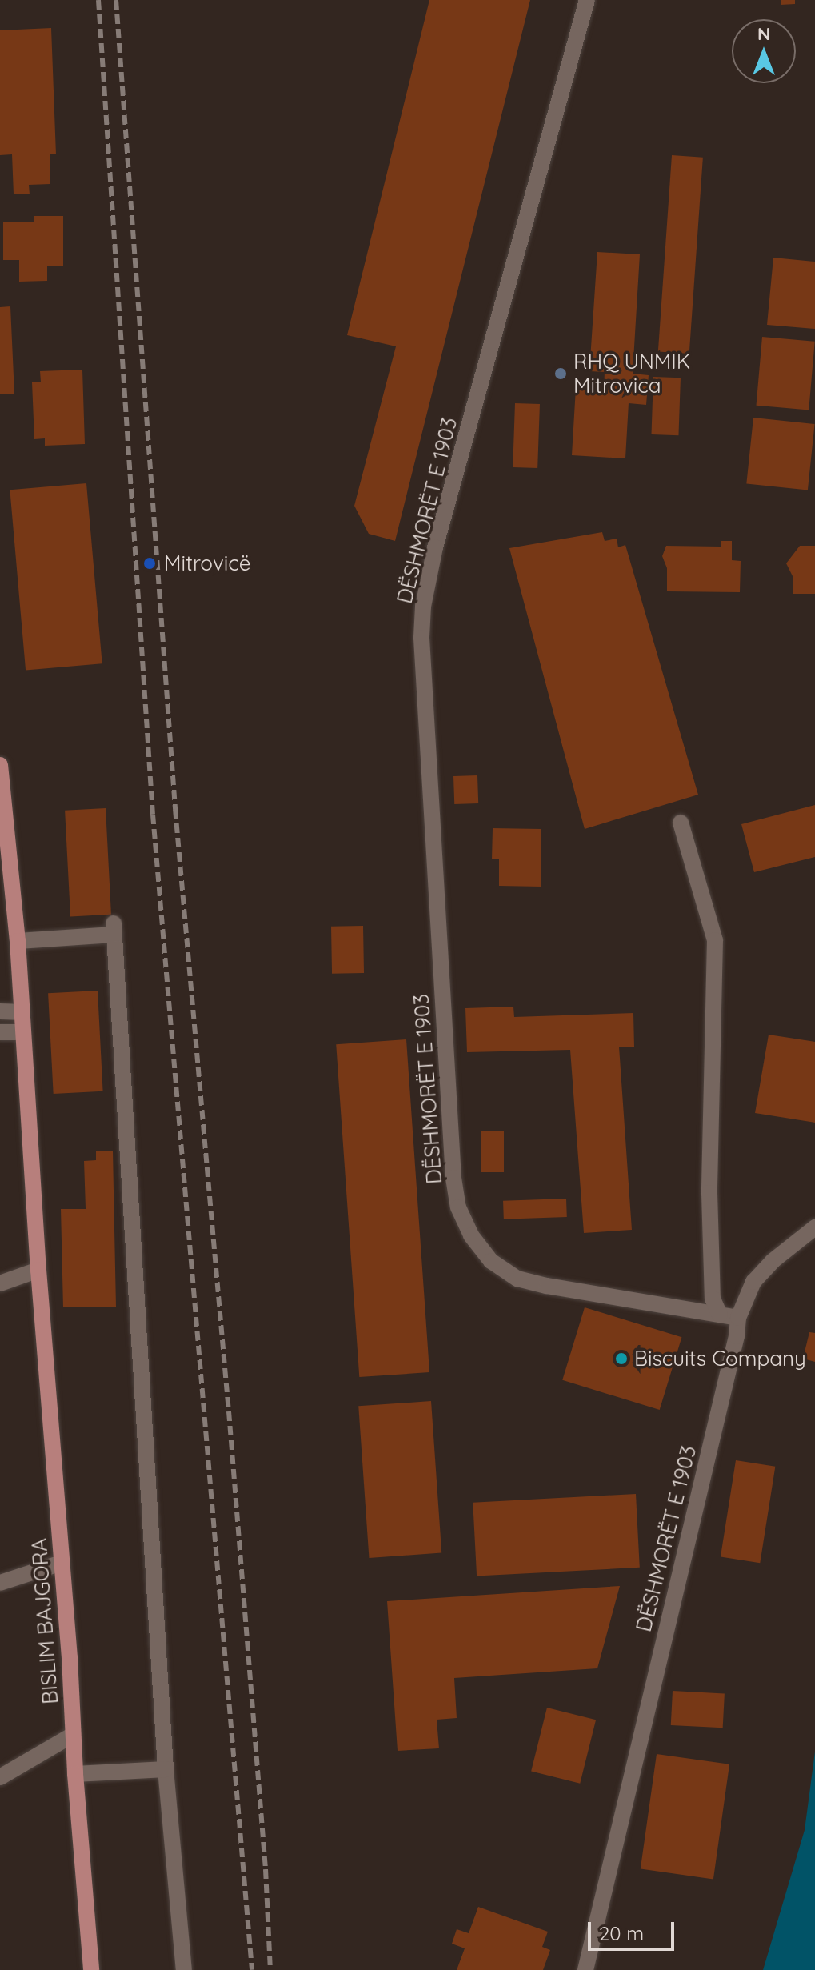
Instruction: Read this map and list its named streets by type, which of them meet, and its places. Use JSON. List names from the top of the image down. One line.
{"streets":{"main road":["BISLIM BAJGORA"],"street":["DËSHMORËT E 1903"]},"places":["RHQ UNMIK Mitrovica","Mitrovicë","Biscuits Company"],"scale_bar":"20 m","north":"top"}
